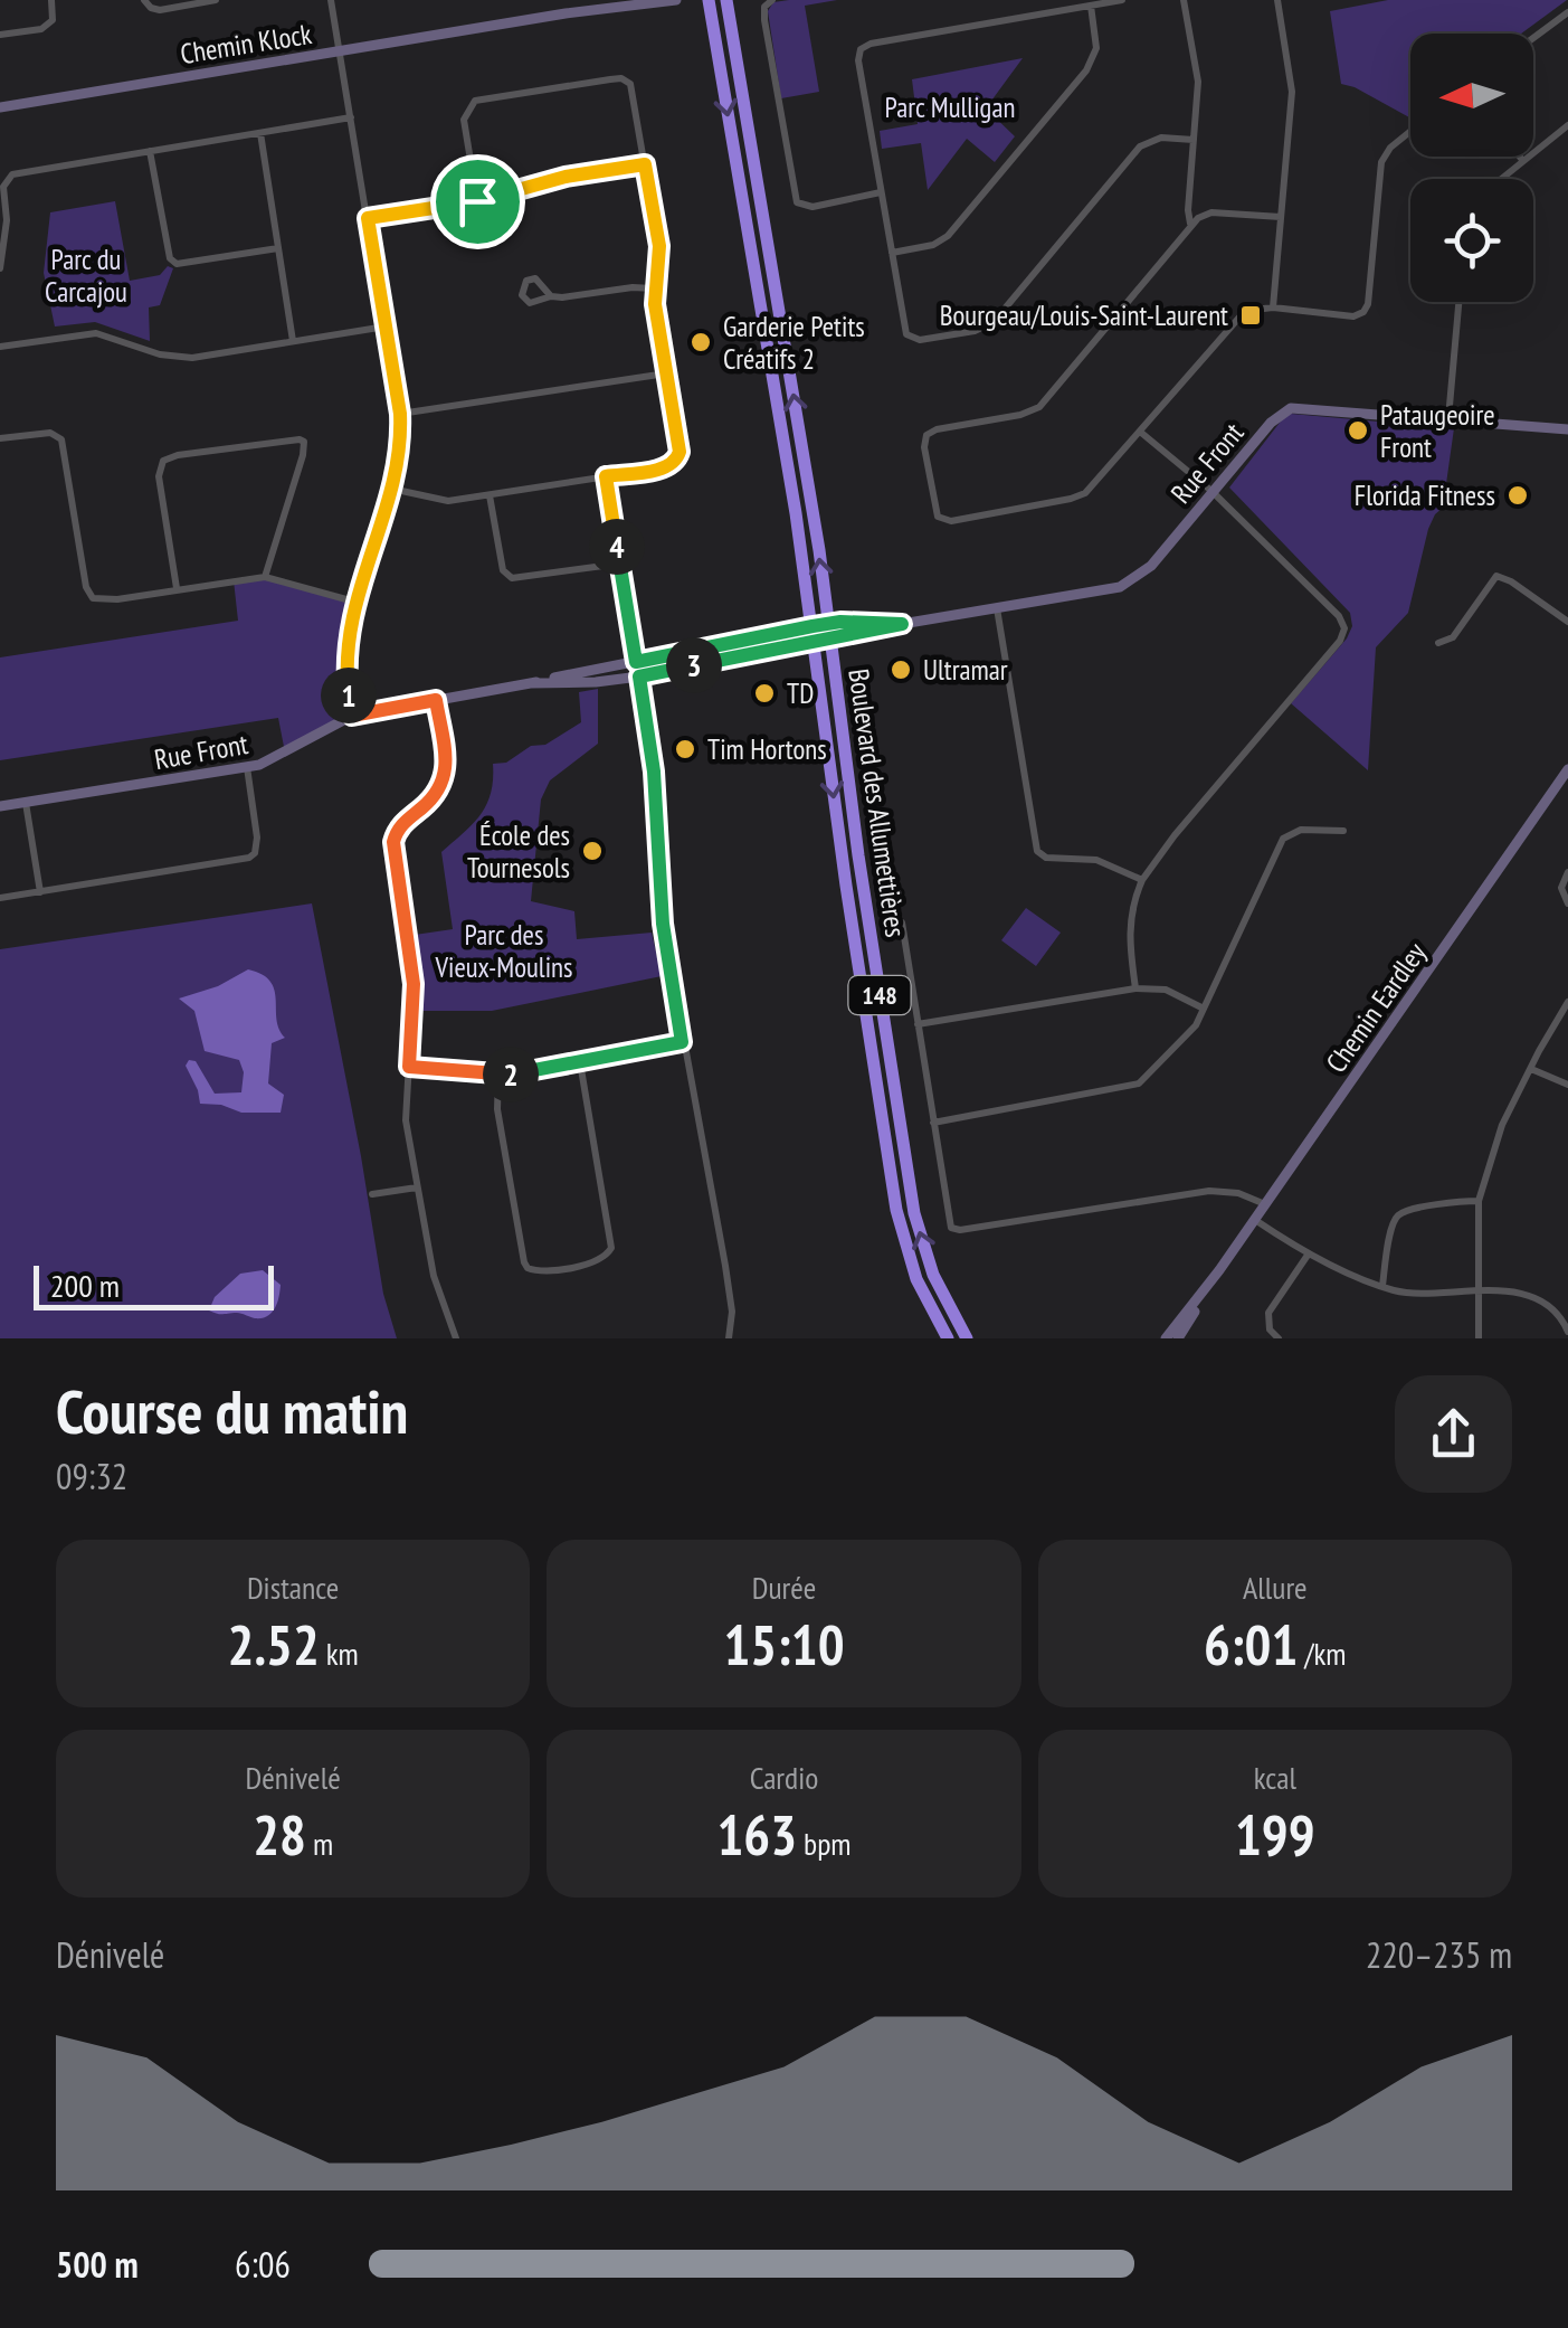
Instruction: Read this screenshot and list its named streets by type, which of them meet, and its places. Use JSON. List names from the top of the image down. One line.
{"streets":{"highway":["Boulevard des Allumettières","148"],"street":["Chemin Klock","Rue Front","Chemin Eardley"]},"crossings":[["Rue Front","Boulevard des Allumettières"]],"parks":["Parc Mulligan","Parc du Carcajou","Parc des Vieux-Moulins"],"places":{"transit":["Bourgeau/Louis-Saint-Laurent"],"other":["Garderie Petits Créatifs 2","Pataugeoire Front","Florida Fitness","Ultramar","TD","Tim Hortons","École des Tournesols"]},"scale_bar":"200 m","north":"left","page":{"pins":["4","3","1","2"],"scale":"200 m","heading":["Course du matin","09:32"],"stats":[["Distance","2.52 km"],["Durée","15:10"],["Allure","6:01 /km"],["Dénivelé","28 m"],["Cardio","163 bpm"],["kcal","199"]],"chart":["Dénivelé","220–235 m"],"list":[{"name":"500 m","note":"6:06"}]}}
